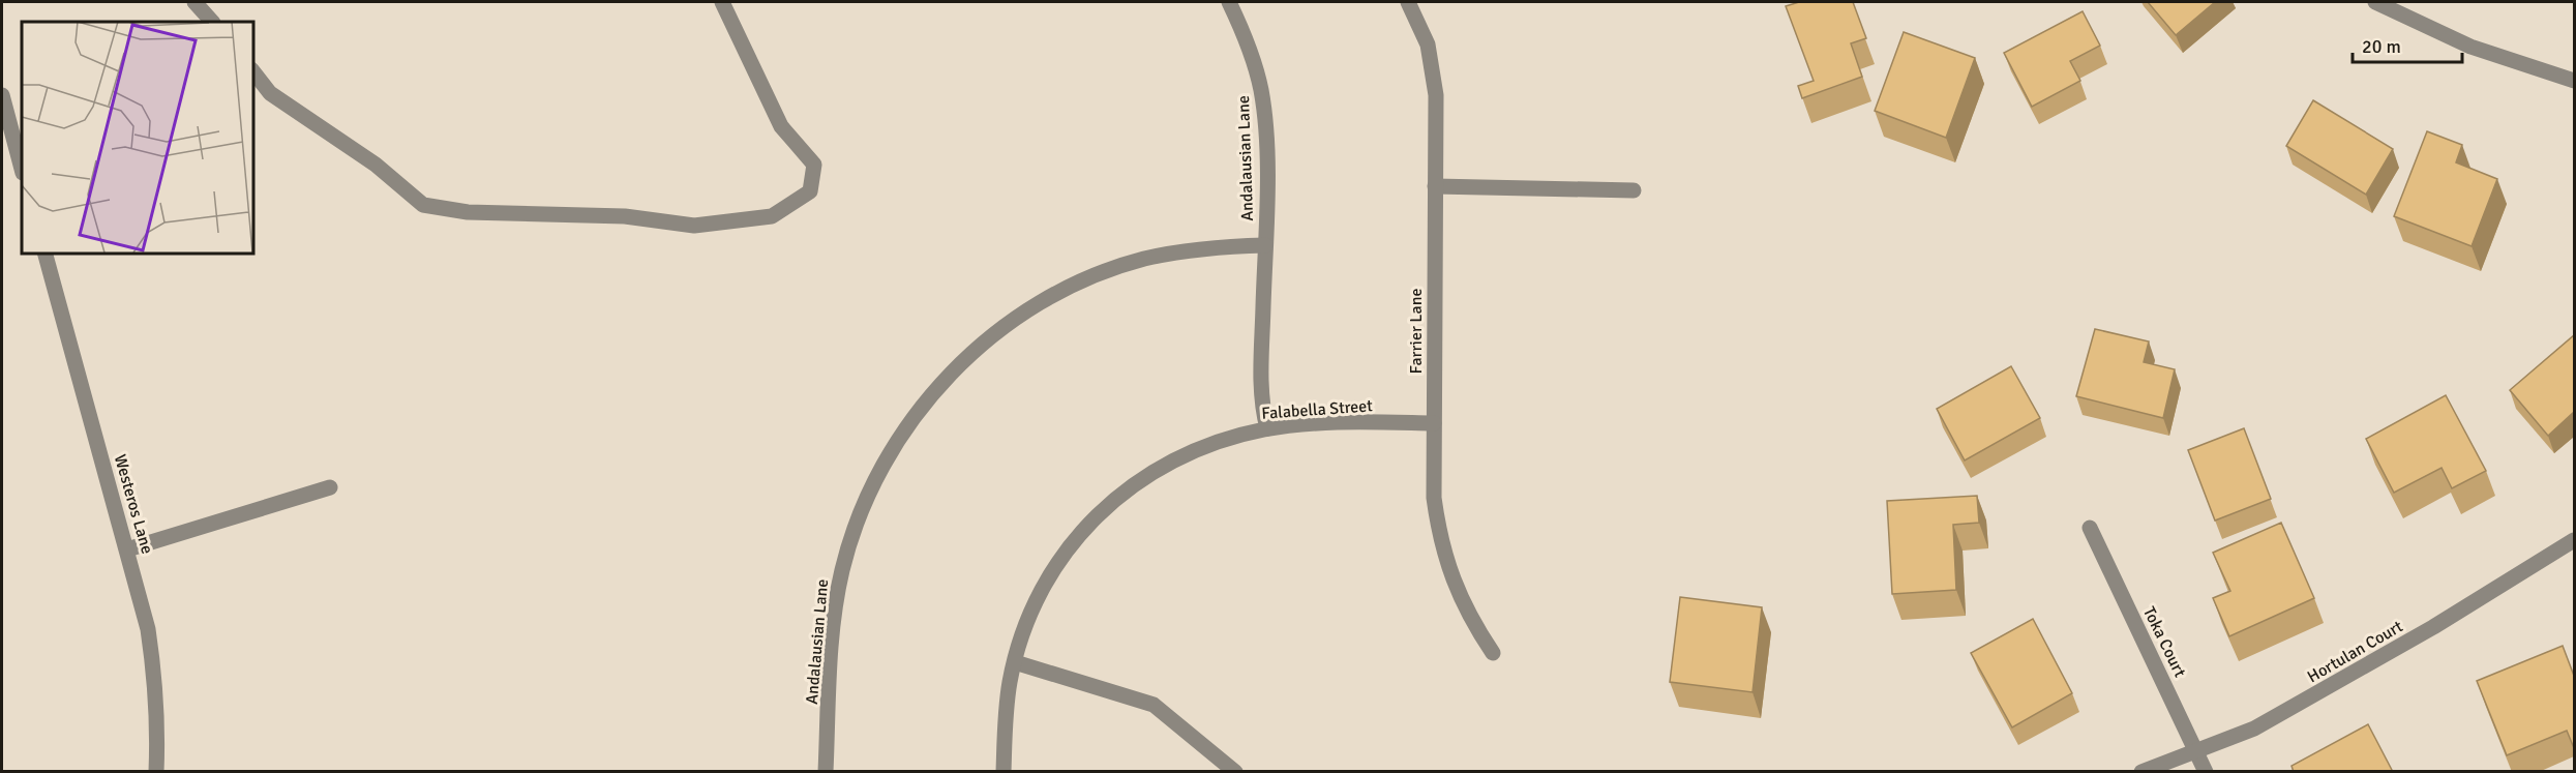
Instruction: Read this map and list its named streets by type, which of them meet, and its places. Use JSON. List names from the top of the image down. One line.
{"streets":{"street":["Andalausian Lane","Farrier Lane","Falabella Street","Westeros Lane","Toka Court","Hortulan Court"]},"crossings":[["Andalausian Lane","Falabella Street"],["Farrier Lane","Falabella Street"],["Toka Court","Hortulan Court"]],"scale_bar":"20 m"}
